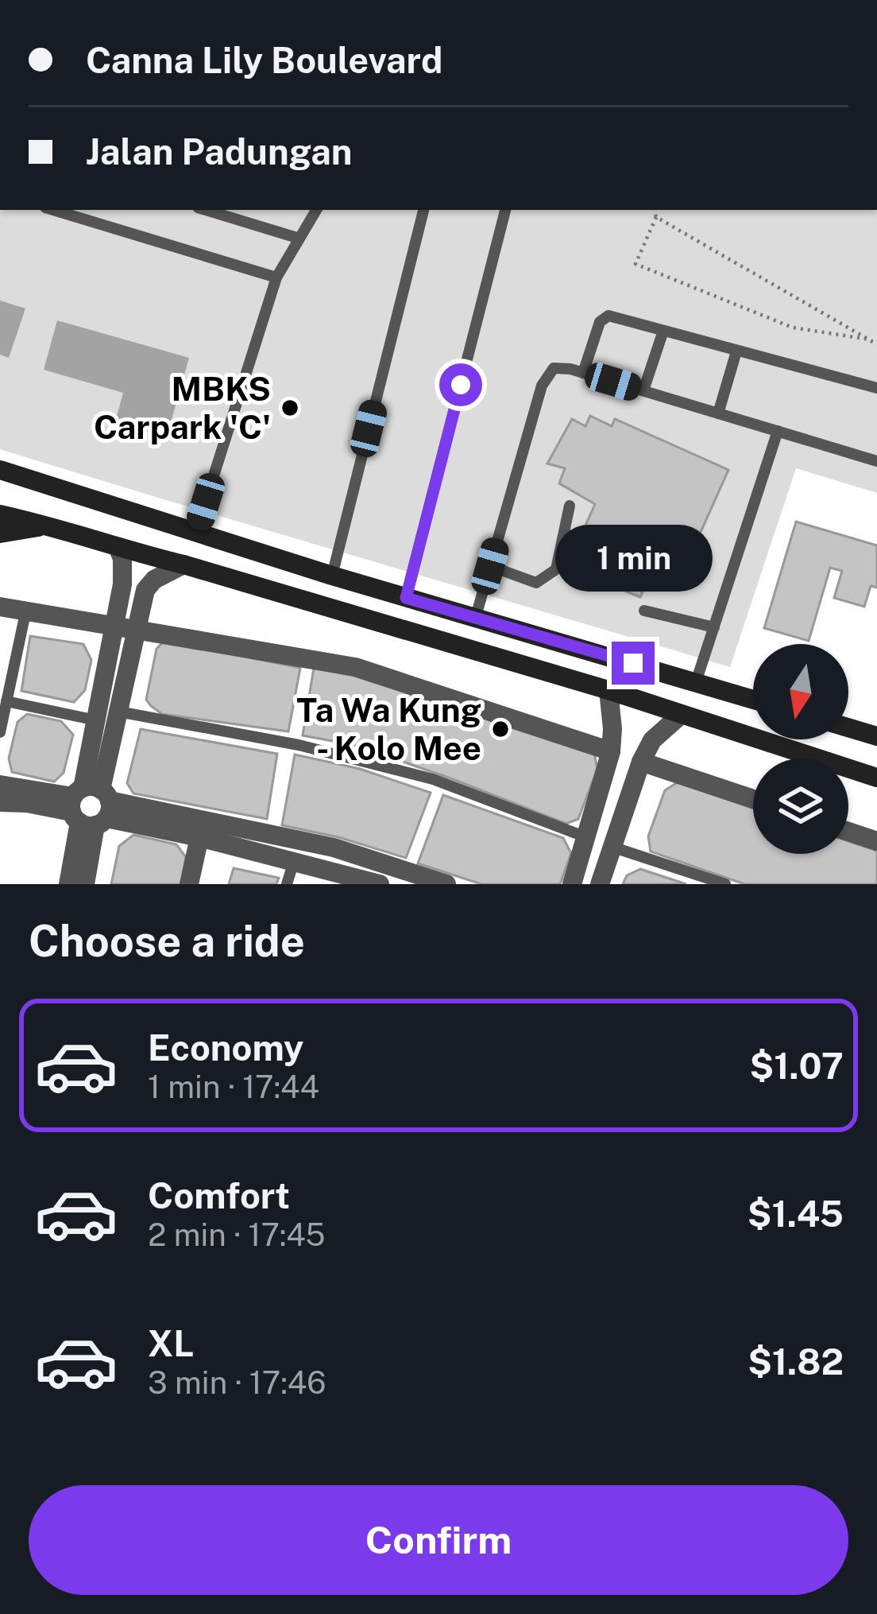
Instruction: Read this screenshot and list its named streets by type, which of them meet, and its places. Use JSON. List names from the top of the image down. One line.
{"places":["MBKS Carpark 'C'","Ta Wa Kung - Kolo Mee"],"north":"bottom","page":{"banner":["Canna Lily Boulevard","Jalan Padungan"],"bubble":"1 min","heading":"Choose a ride","list":[{"name":"Economy","note":"1 min · 17:44","value":"$1.07"},{"name":"Comfort","note":"2 min · 17:45","value":"$1.45"},{"name":"XL","note":"3 min · 17:46","value":"$1.82"}],"buttons":"Confirm"}}
